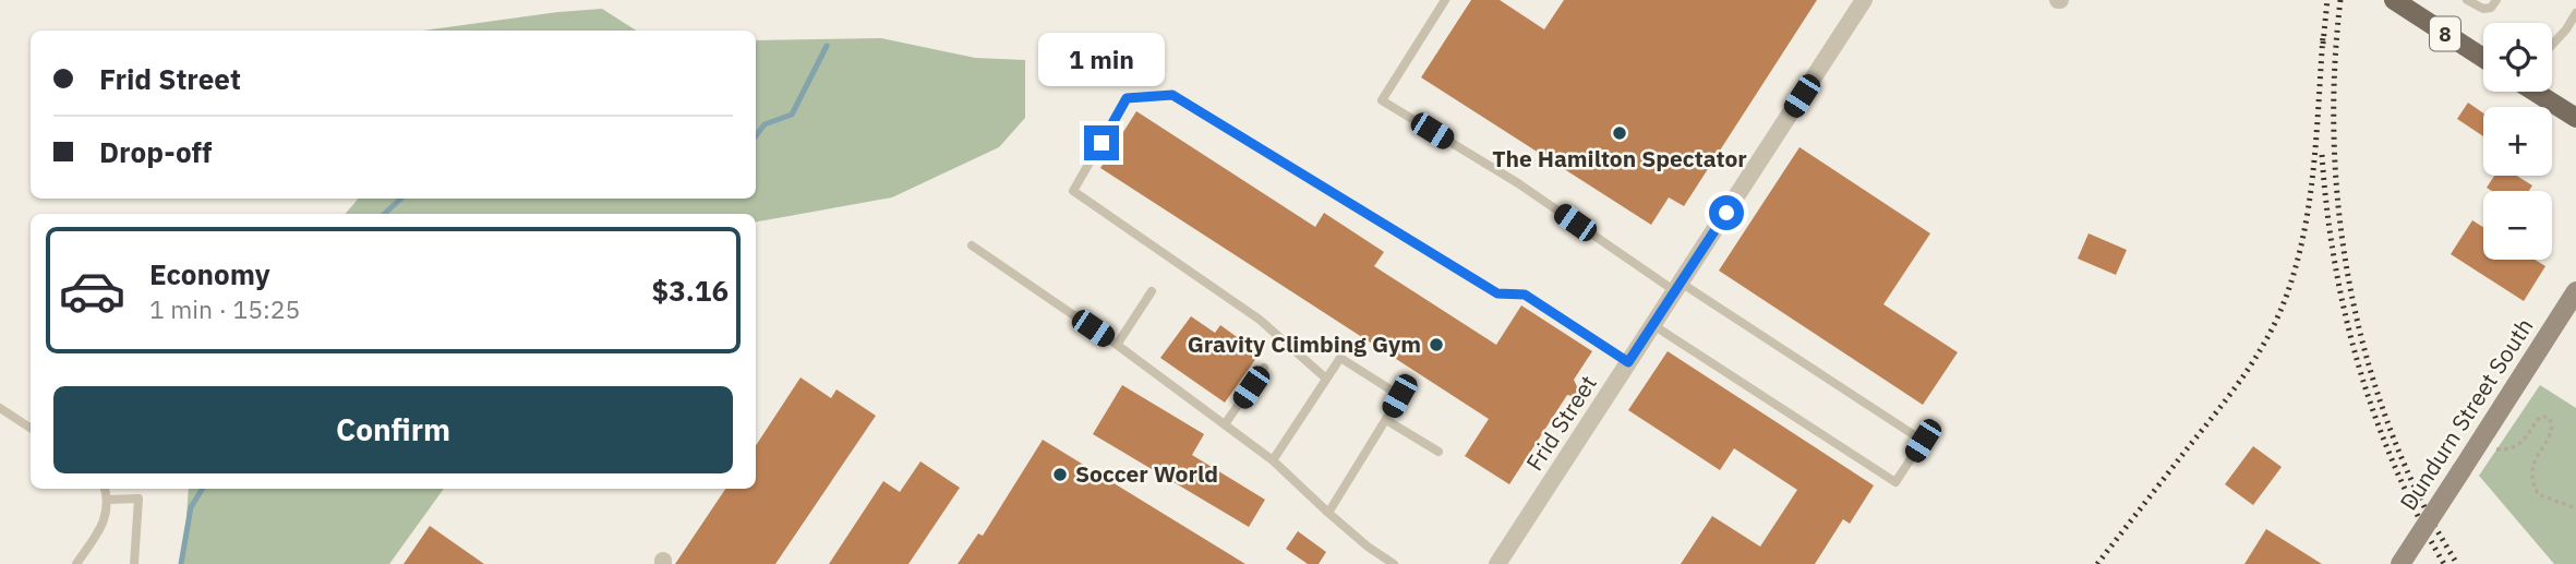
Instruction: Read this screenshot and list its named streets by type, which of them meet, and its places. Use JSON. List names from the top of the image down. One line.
{"streets":{"main road":["8","Dundurn Street South"],"street":["Frid Street"]},"places":["The Hamilton Spectator","Gravity Climbing Gym","Soccer World"],"page":{"map_buttons":["+","−"],"banner":["Frid Street","Drop-off"],"bubble":"1 min","list":[{"name":"Economy","note":"1 min · 15:25","value":"$3.16"}],"buttons":"Confirm"}}
